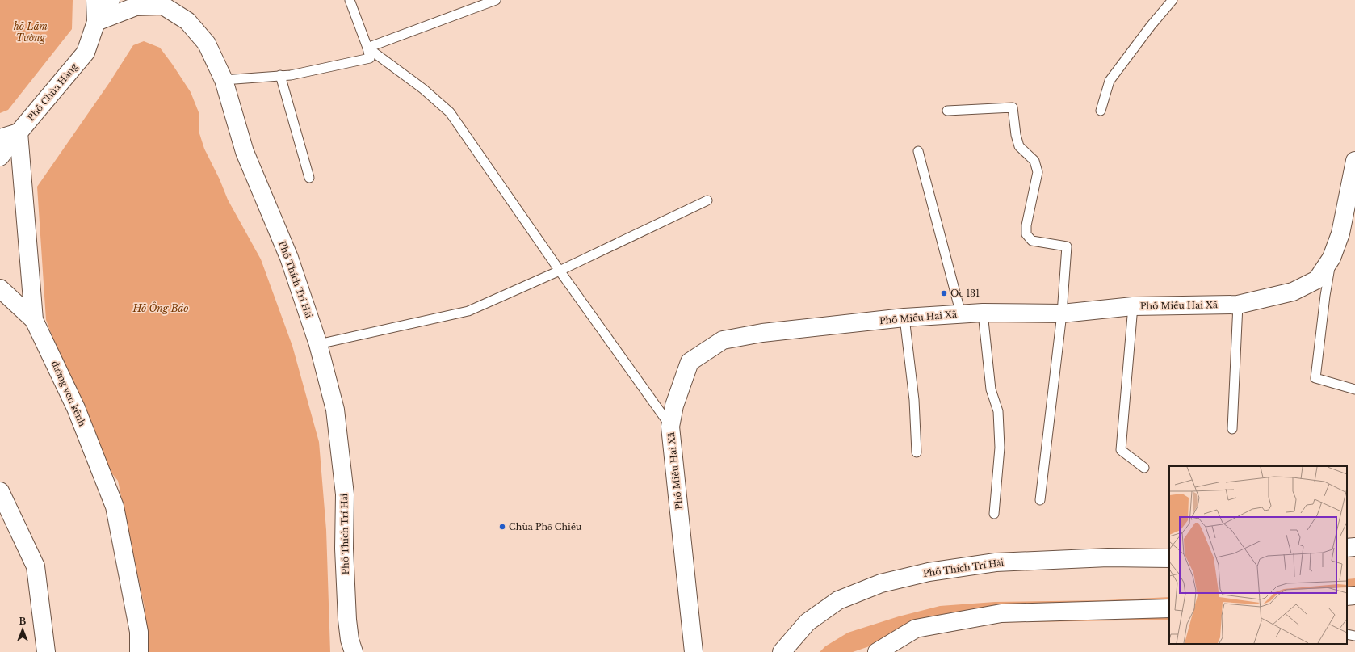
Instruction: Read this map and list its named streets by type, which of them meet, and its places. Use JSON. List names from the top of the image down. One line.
{"streets":{"street":["Phố Chùa Hàng","Phố Thích Trí Hải","Phố Miếu Hai Xã","đường ven kênh"]},"crossings":[["Phố Chùa Hàng","Phố Thích Trí Hải"],["Phố Chùa Hàng","đường ven kênh"]],"water":["hồ Lâm Tường","Hồ Ông Báo"],"places":["Oc 131","Chùa Phổ Chiếu"],"north":"top"}
